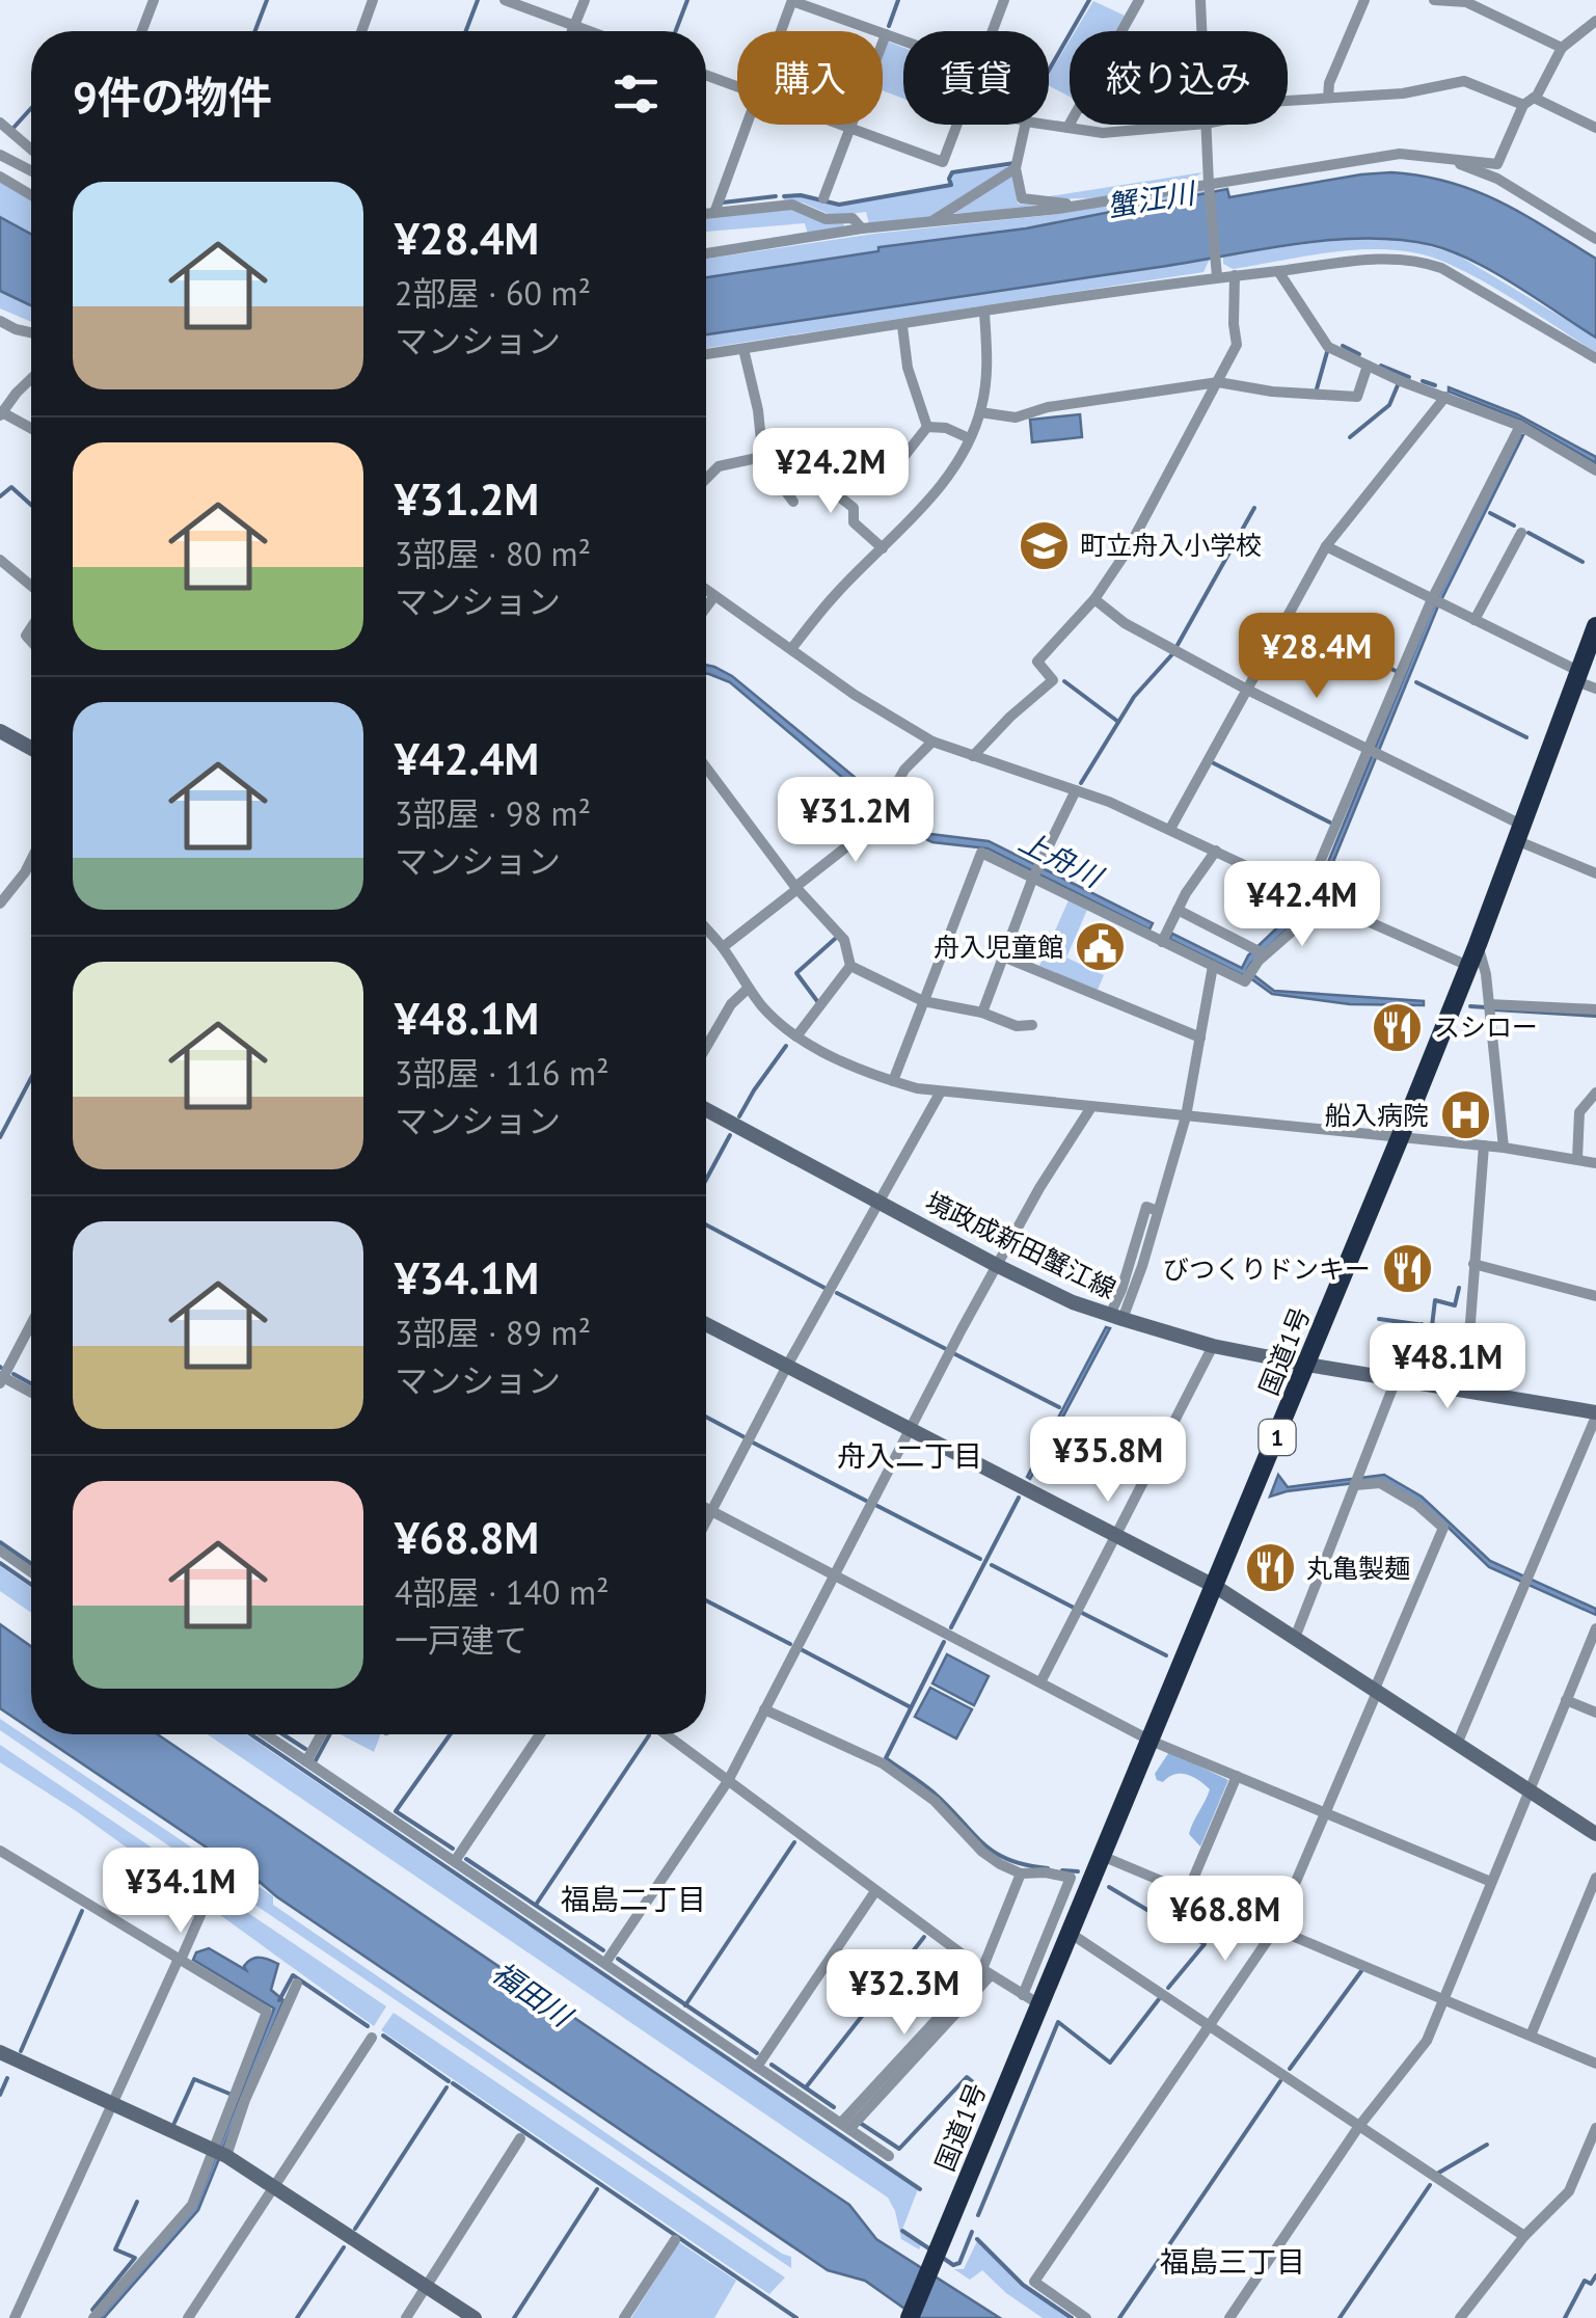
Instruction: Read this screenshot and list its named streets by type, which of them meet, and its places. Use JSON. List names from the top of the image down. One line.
{"streets":{"highway":["国道1号","1"],"street":["境政成新田蟹江線"]},"crossings":[["境政成新田蟹江線","国道1号"]],"districts":["舟入二丁目","福島二丁目","福島三丁目"],"water":["蟹江川","上舟川","福田川"],"places":{"school or university":["町立舟入小学校"],"public building":["舟入児童館"],"restaurant":["スシロー","びつくりドンキー","丸亀製麺"],"hospital":["船入病院"]},"page":{"chip":["購入","賃貸","絞り込み"],"heading":"9件の物件","list":[{"name":"¥28.4M","note":"2部屋 · 60 m² · マンション"},{"name":"¥31.2M","note":"3部屋 · 80 m² · マンション"},{"name":"¥42.4M","note":"3部屋 · 98 m² · マンション"},{"name":"¥48.1M","note":"3部屋 · 116 m² · マンション"},{"name":"¥34.1M","note":"3部屋 · 89 m² · マンション"},{"name":"¥68.8M","note":"4部屋 · 140 m² · 一戸建て"}],"price":["¥24.2M","¥28.4M","¥31.2M","¥42.4M","¥48.1M","¥35.8M","¥34.1M","¥68.8M","¥32.3M"]}}
